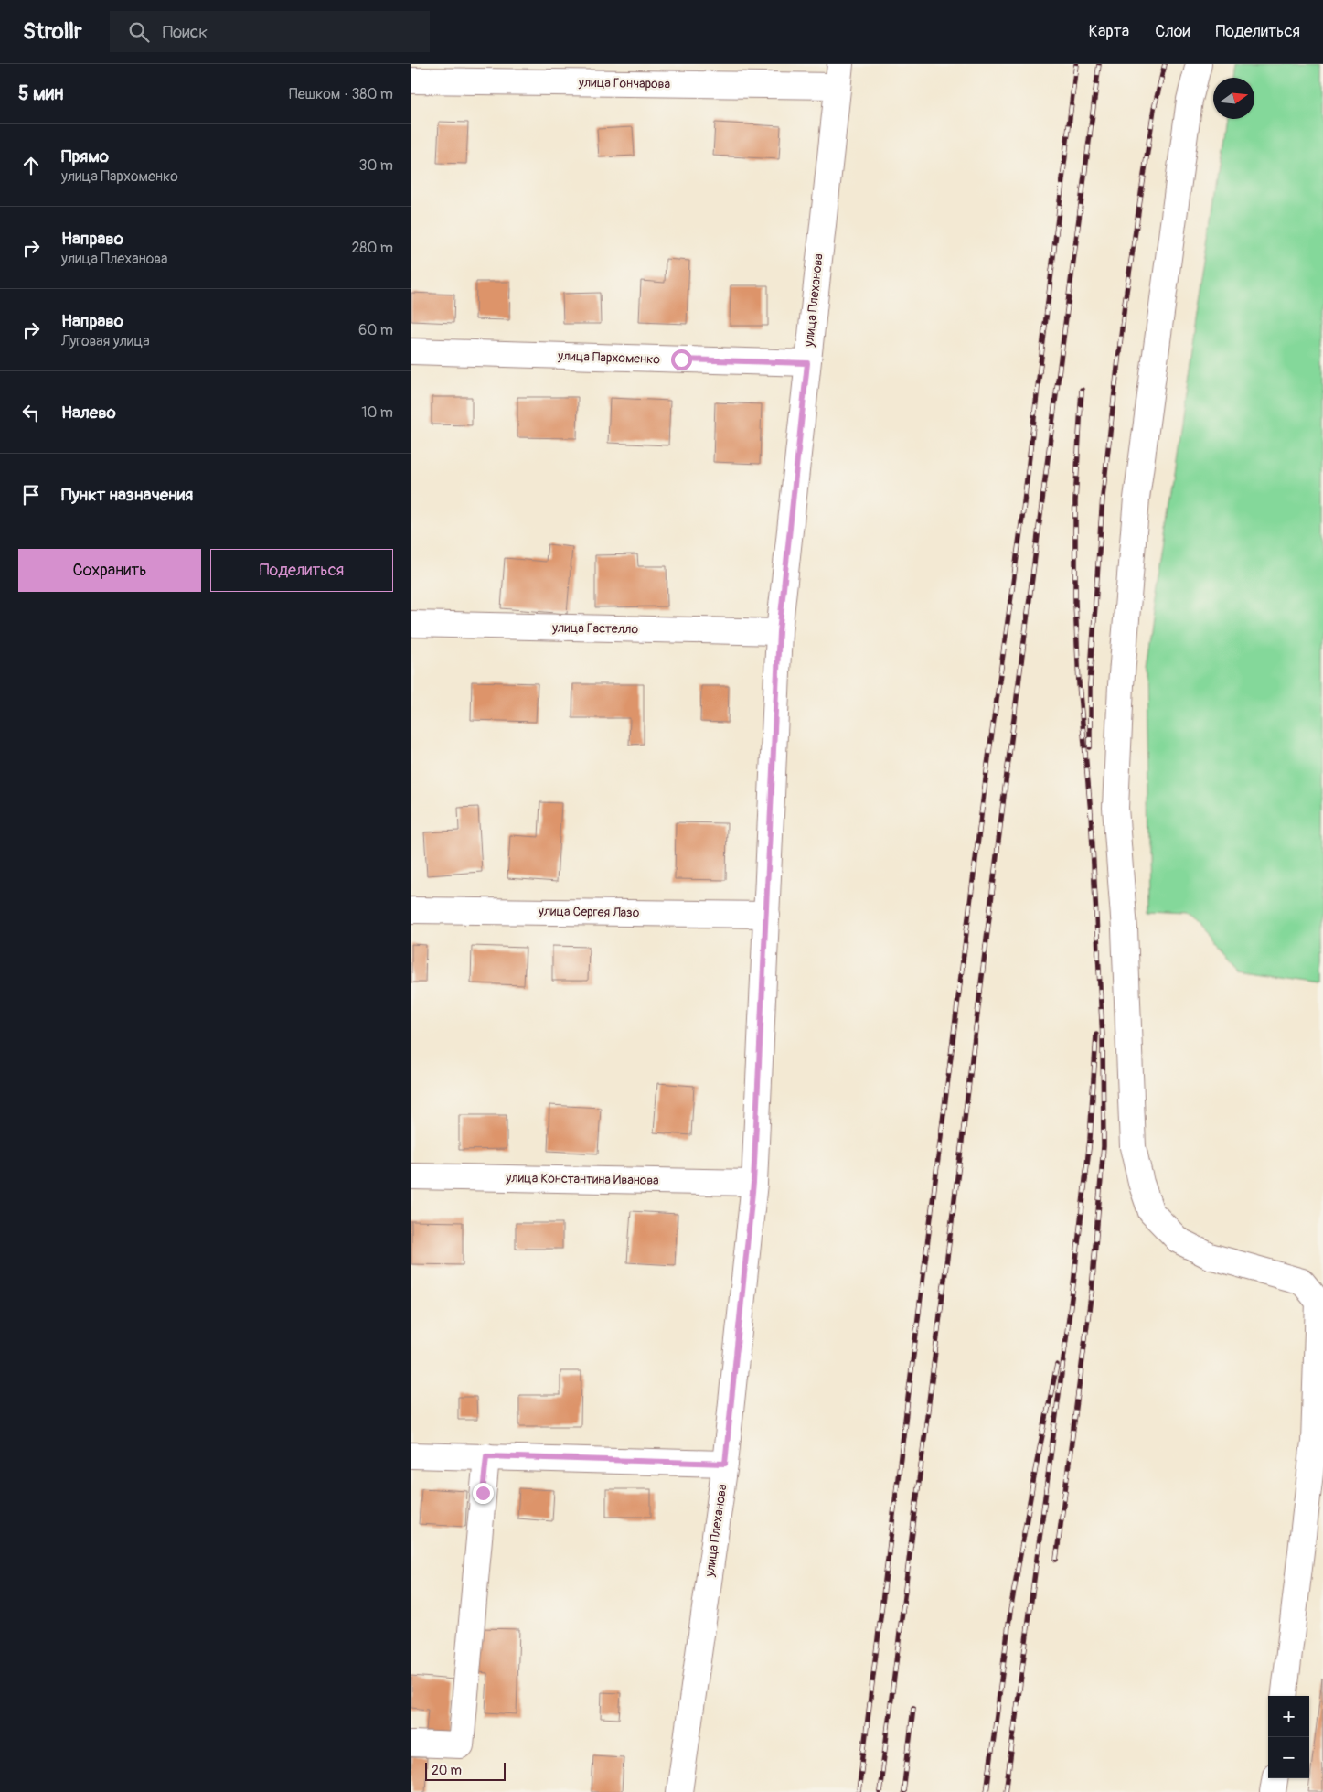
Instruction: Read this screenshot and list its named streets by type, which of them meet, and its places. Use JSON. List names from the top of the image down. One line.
{"streets":{"street":["улица Гончарова","улица Плеханова","улица Пархоменко","улица Гастелло","улица Сергея Лазо","улица Константина Иванова"]},"crossings":[["улица Гончарова","улица Плеханова"],["улица Плеханова","улица Пархоменко"],["улица Плеханова","улица Гастелло"],["улица Плеханова","улица Сергея Лазо"],["улица Плеханова","улица Константина Иванова"]],"scale_bar":"20 m","north":"right","page":{"header":"Strollr","search":"Поиск","nav":["Карта","Слои","Поделиться"],"heading":["5 мин","Пешком · 380 m"],"list":[["Прямо","улица Пархоменко","30 m"],["Направо","улица Плеханова","280 m"],["Направо","Луговая улица","60 m"],["Налево","10 m"],"Пункт назначения"],"buttons":["Сохранить","Поделиться"],"map_buttons":["+","−"],"scale":"20 m"}}
